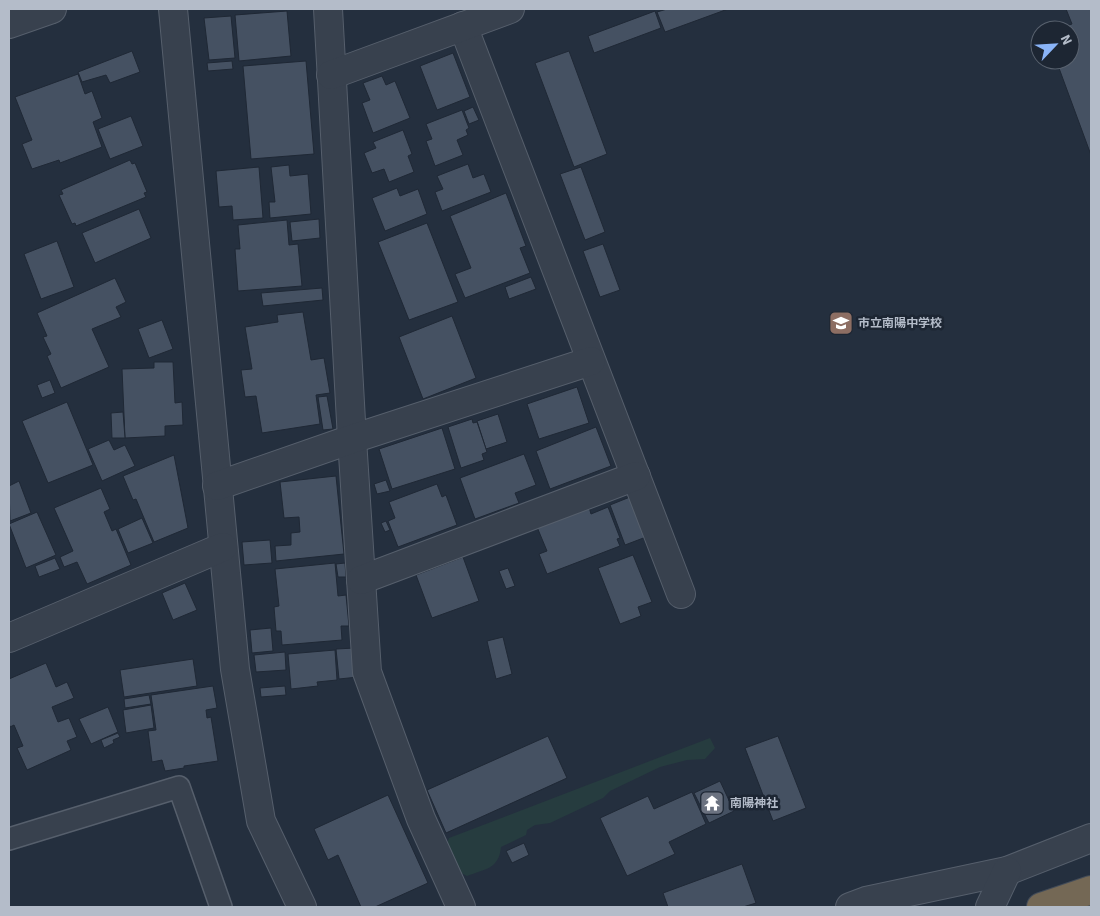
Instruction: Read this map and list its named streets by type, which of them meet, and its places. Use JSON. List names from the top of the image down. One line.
{"places":{"school or university":["市立南陽中学校"],"temple":["南陽神社"]},"north":"top right"}
